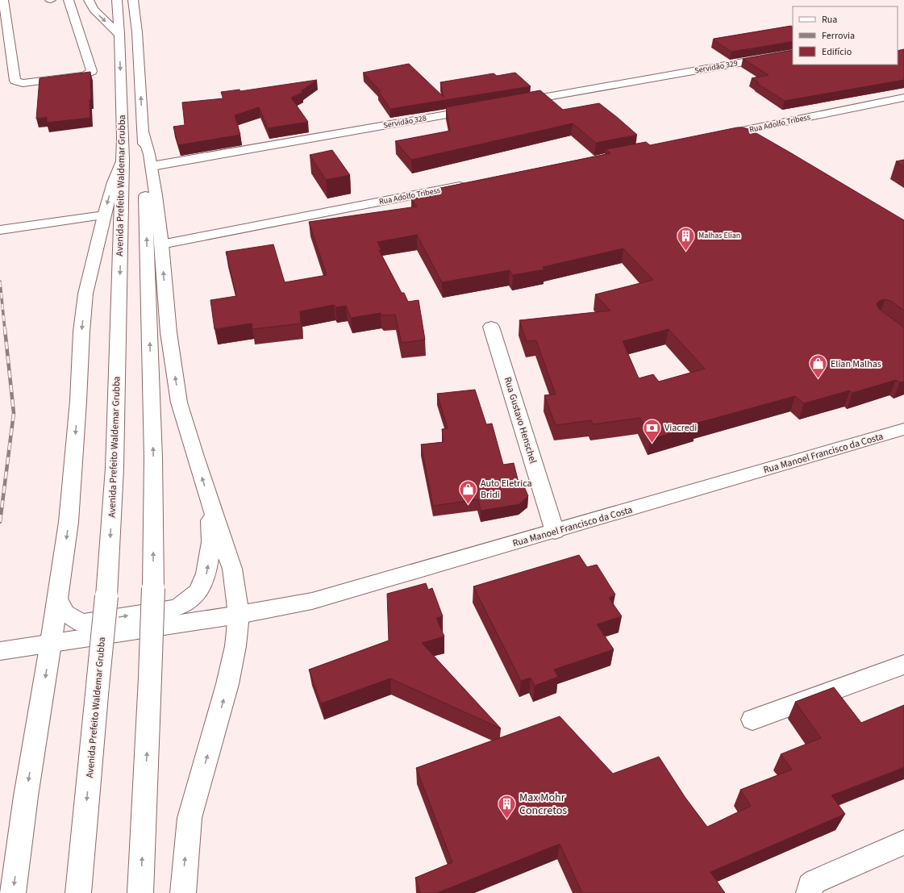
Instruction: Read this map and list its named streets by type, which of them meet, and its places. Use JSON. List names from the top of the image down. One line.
{"streets":{"main road":["Servidão 329","Servidão 328","Rua Adolfo Tribess","Avenida Prefeito Waldemar Grubba","Rua Gustavo Henschel","Rua Manoel Francisco da Costa"]},"crossings":[["Rua Gustavo Henschel","Rua Manoel Francisco da Costa"]],"places":{"building":["Malhas Elian","Max Mohr Concretos"],"shop":["Elian Malhas","Auto Eletrica Bridi"],"bank":["Viacredi"]},"legend":["Rua","Ferrovia","Edifício"]}
